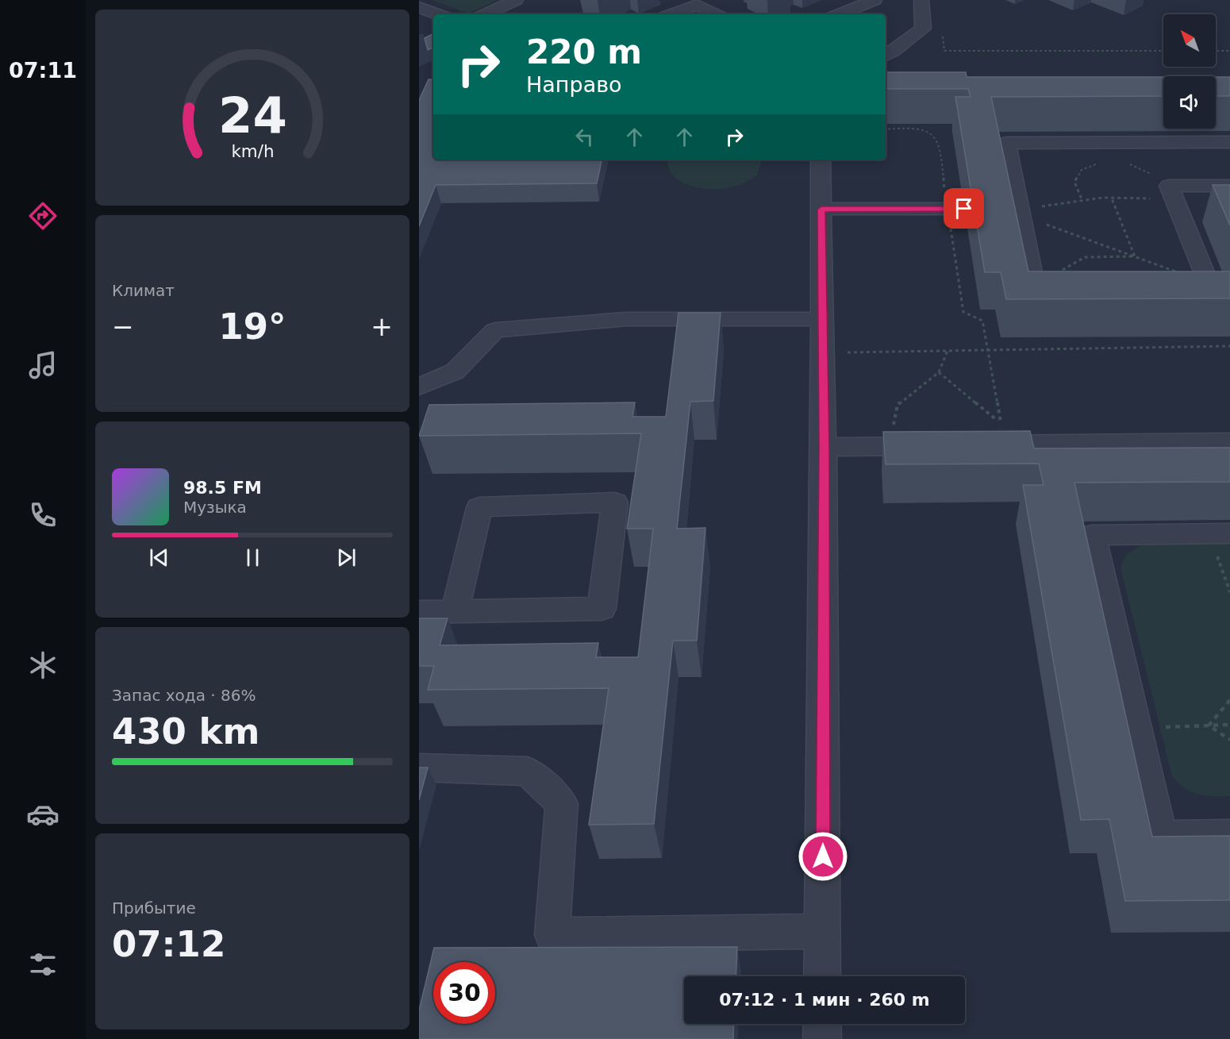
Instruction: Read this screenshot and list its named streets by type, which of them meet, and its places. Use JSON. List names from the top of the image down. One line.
{"north":"top left","page":{"tabs":"07:11","turn":["220 m","Направо"],"tile":["Климат",["Запас хода · 86%","430 km"],["Прибытие","07:12"]],"heat":["−","19°","+"],"song":["98.5 FM","Музыка"],"limit":"30","trip":"07:12 · 1 мин · 260 m","gauge":["24","km/h"]}}
